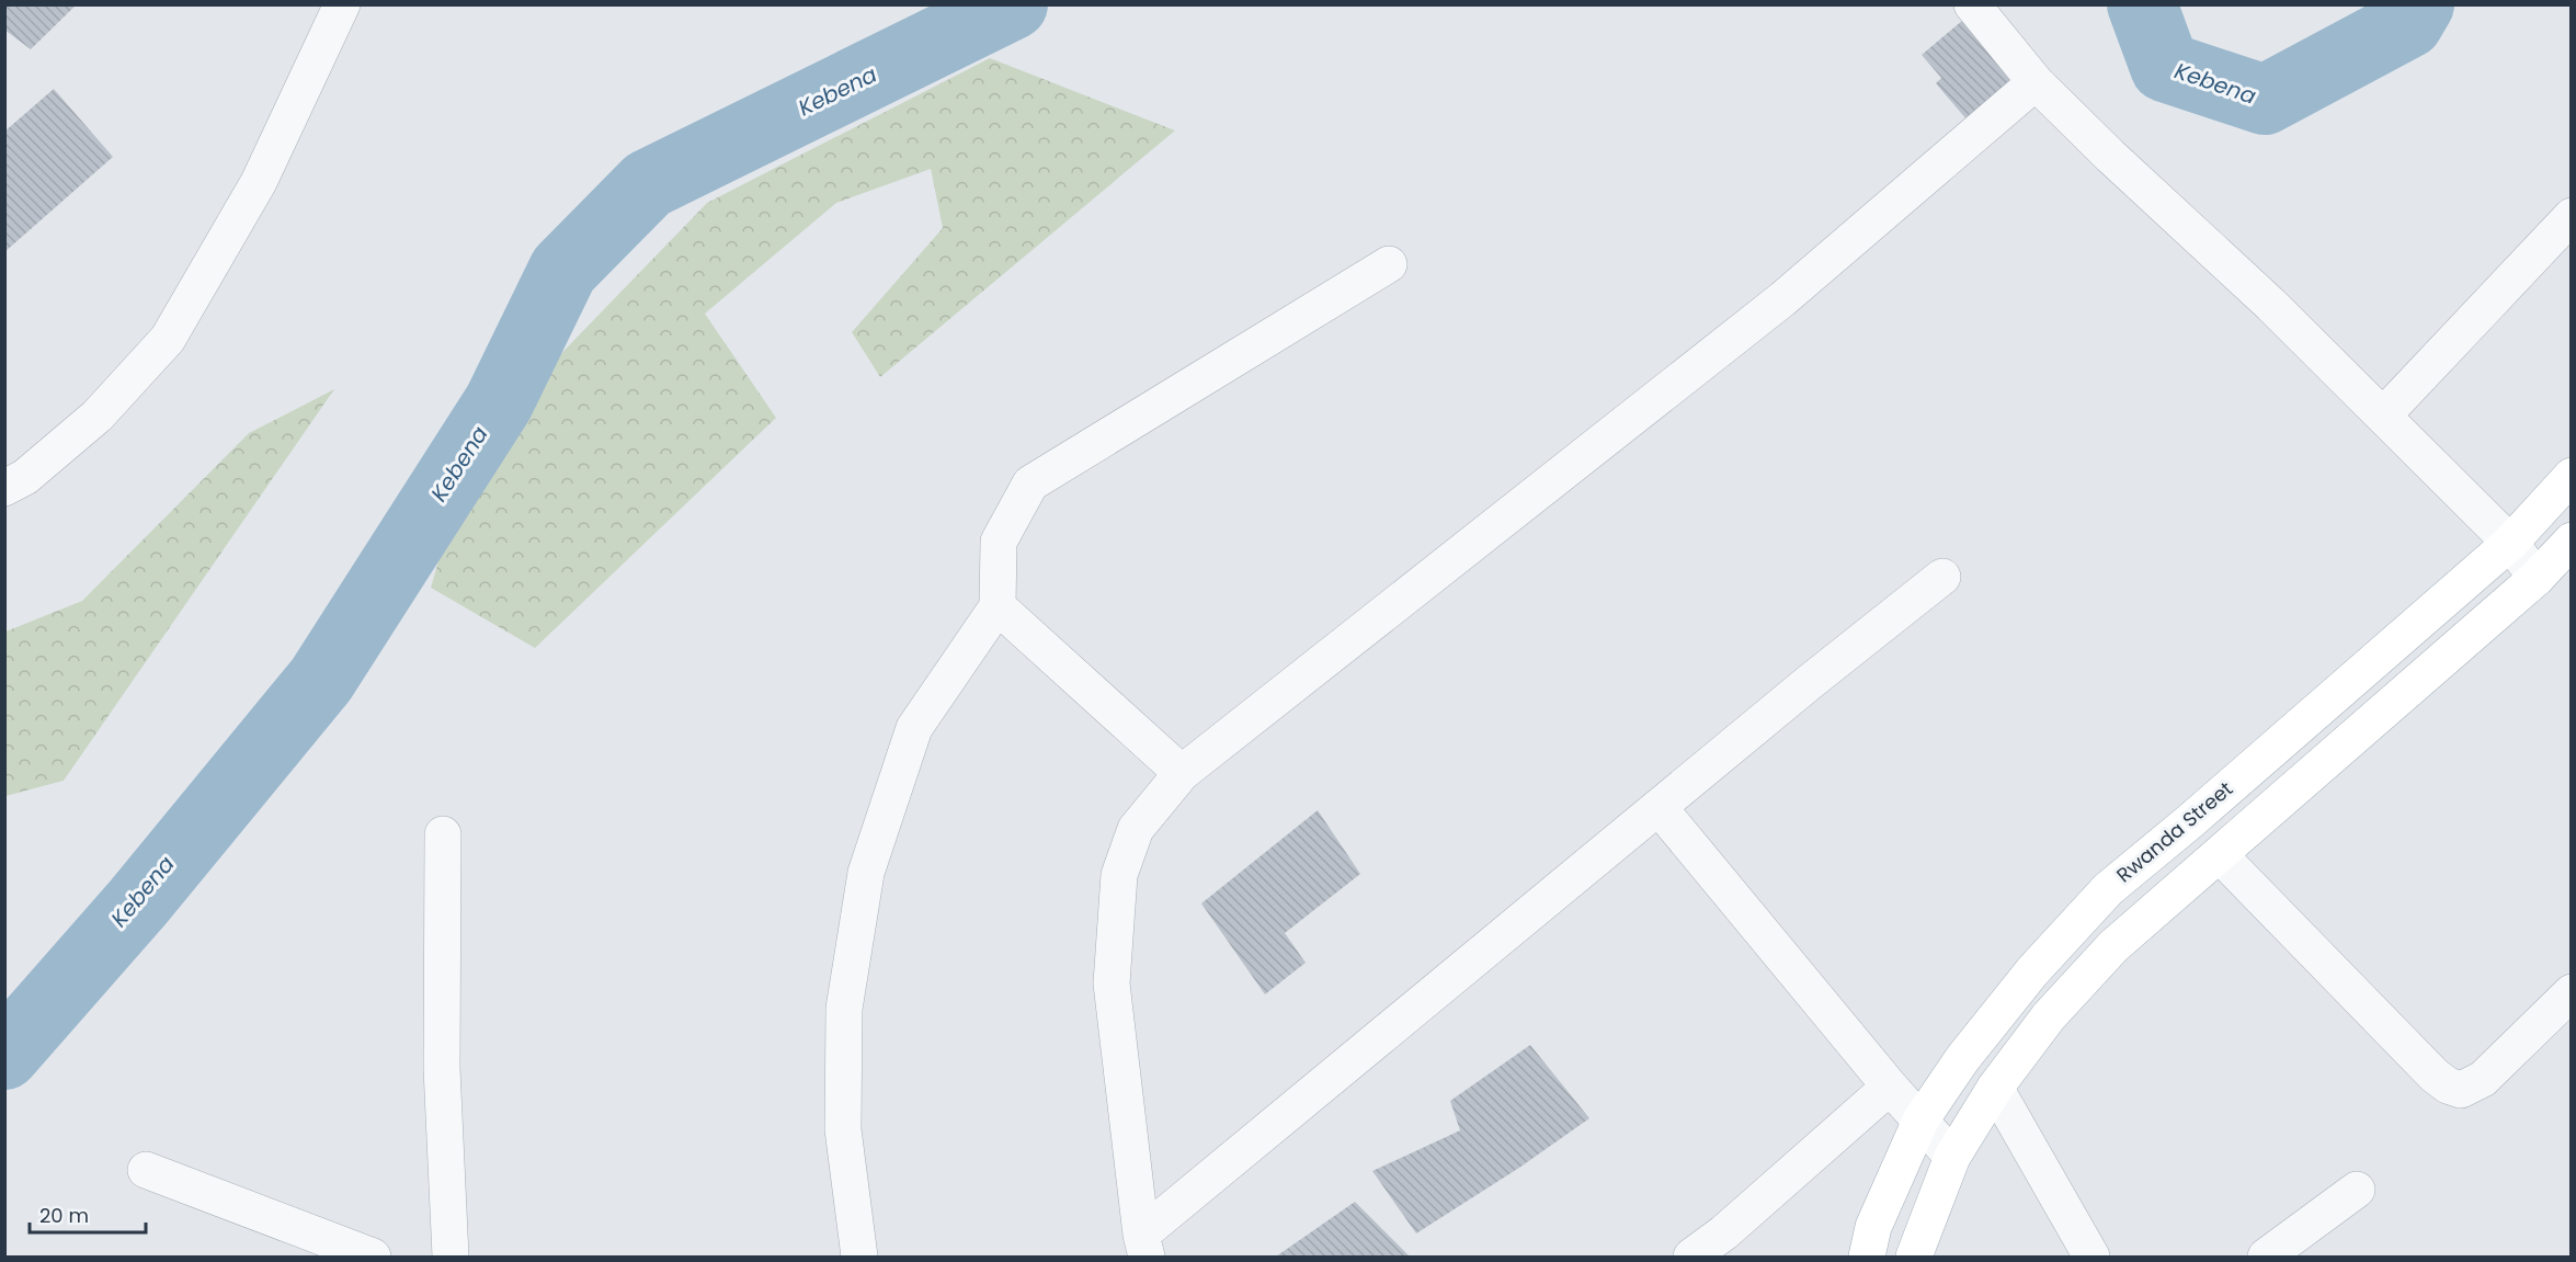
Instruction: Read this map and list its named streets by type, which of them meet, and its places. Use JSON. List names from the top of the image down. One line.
{"streets":{"main road":["Rwanda Street"]},"water":["Kebena"],"scale_bar":"20 m"}
